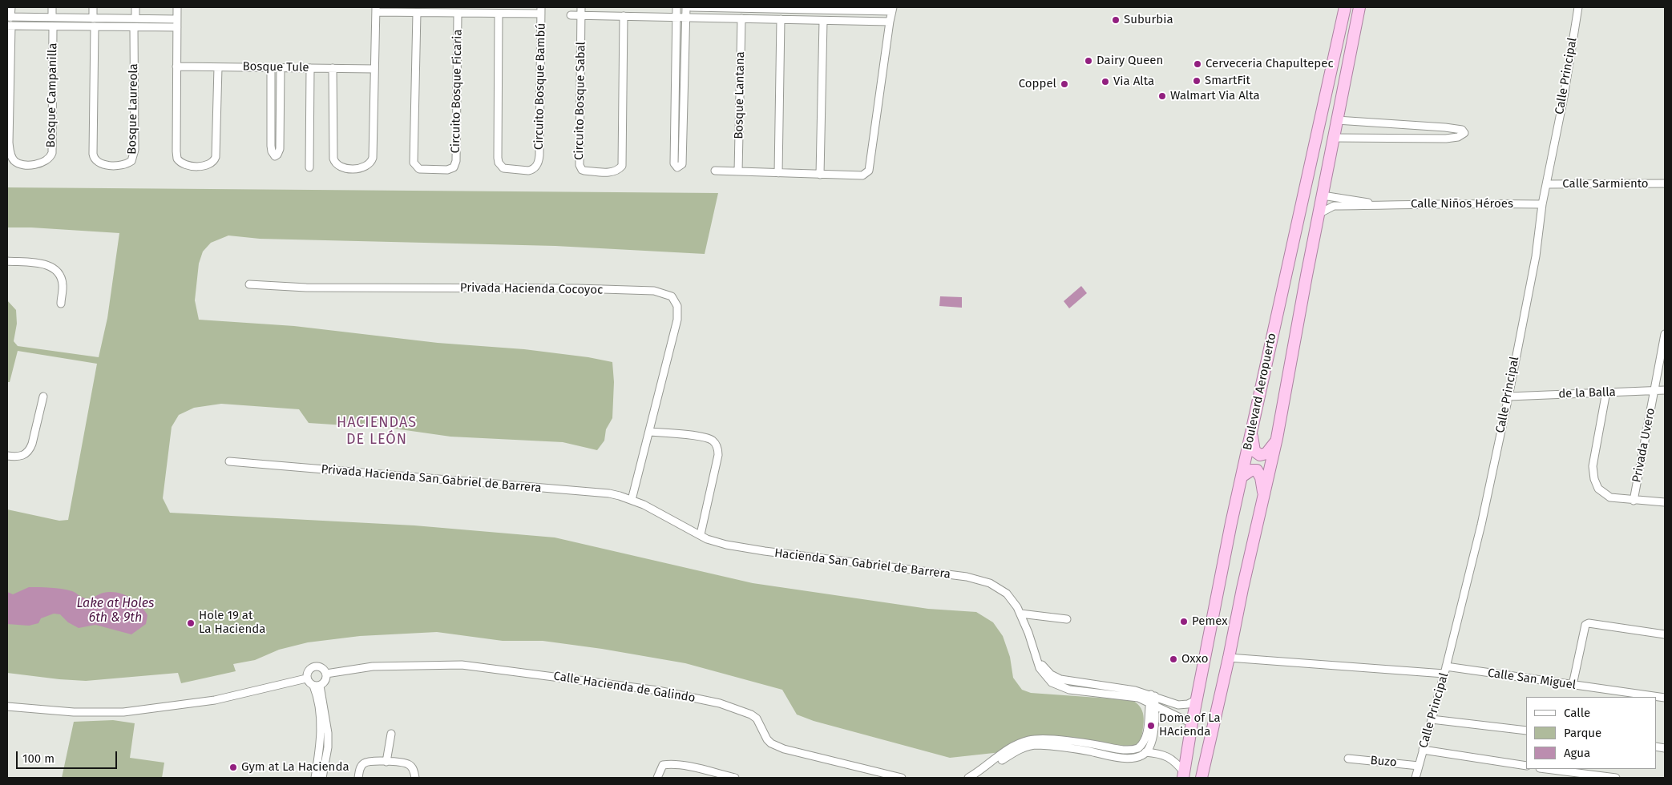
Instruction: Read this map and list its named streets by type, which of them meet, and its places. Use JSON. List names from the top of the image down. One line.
{"streets":{"highway":["Boulevard Aeropuerto"],"street":["Bosque Tule","Calle Principal","Circuito Bosque Bambú","Circuito Bosque Ficaria","Bosque Campanilla","Bosque Lantana","Circuito Bosque Sabal","Bosque Laureola","Calle Sarmiento","Calle Niños Héroes","Privada Hacienda Cocoyoc","de la Balla","Privada Uvero","Privada Hacienda San Gabriel de Barrera","Hacienda San Gabriel de Barrera","Calle San Miguel","Calle Hacienda de Galindo","Buzo"]},"crossings":[["Calle Principal","Calle Sarmiento"],["Calle Principal","Calle Niños Héroes"],["Calle Principal","de la Balla"],["Calle Principal","Calle San Miguel"],["Calle Principal","Buzo"],["Calle Niños Héroes","Boulevard Aeropuerto"],["Privada Hacienda Cocoyoc","Privada Hacienda San Gabriel de Barrera"],["Boulevard Aeropuerto","Calle San Miguel"],["de la Balla","Privada Uvero"],["Privada Hacienda San Gabriel de Barrera","Hacienda San Gabriel de Barrera"]],"districts":["HACIENDAS DE LEÓN"],"water":["Lake at Holes 6th & 9th"],"places":["Suburbia","Dairy Queen","Cerveceria Chapultepec","SmartFit","Via Alta","Coppel","Walmart Via Alta","Pemex","Hole 19 at La Hacienda","Oxxo","Dome of La HAcienda","Gym at La Hacienda"],"legend":["Calle","Parque","Agua"],"scale_bar":"100 m"}
